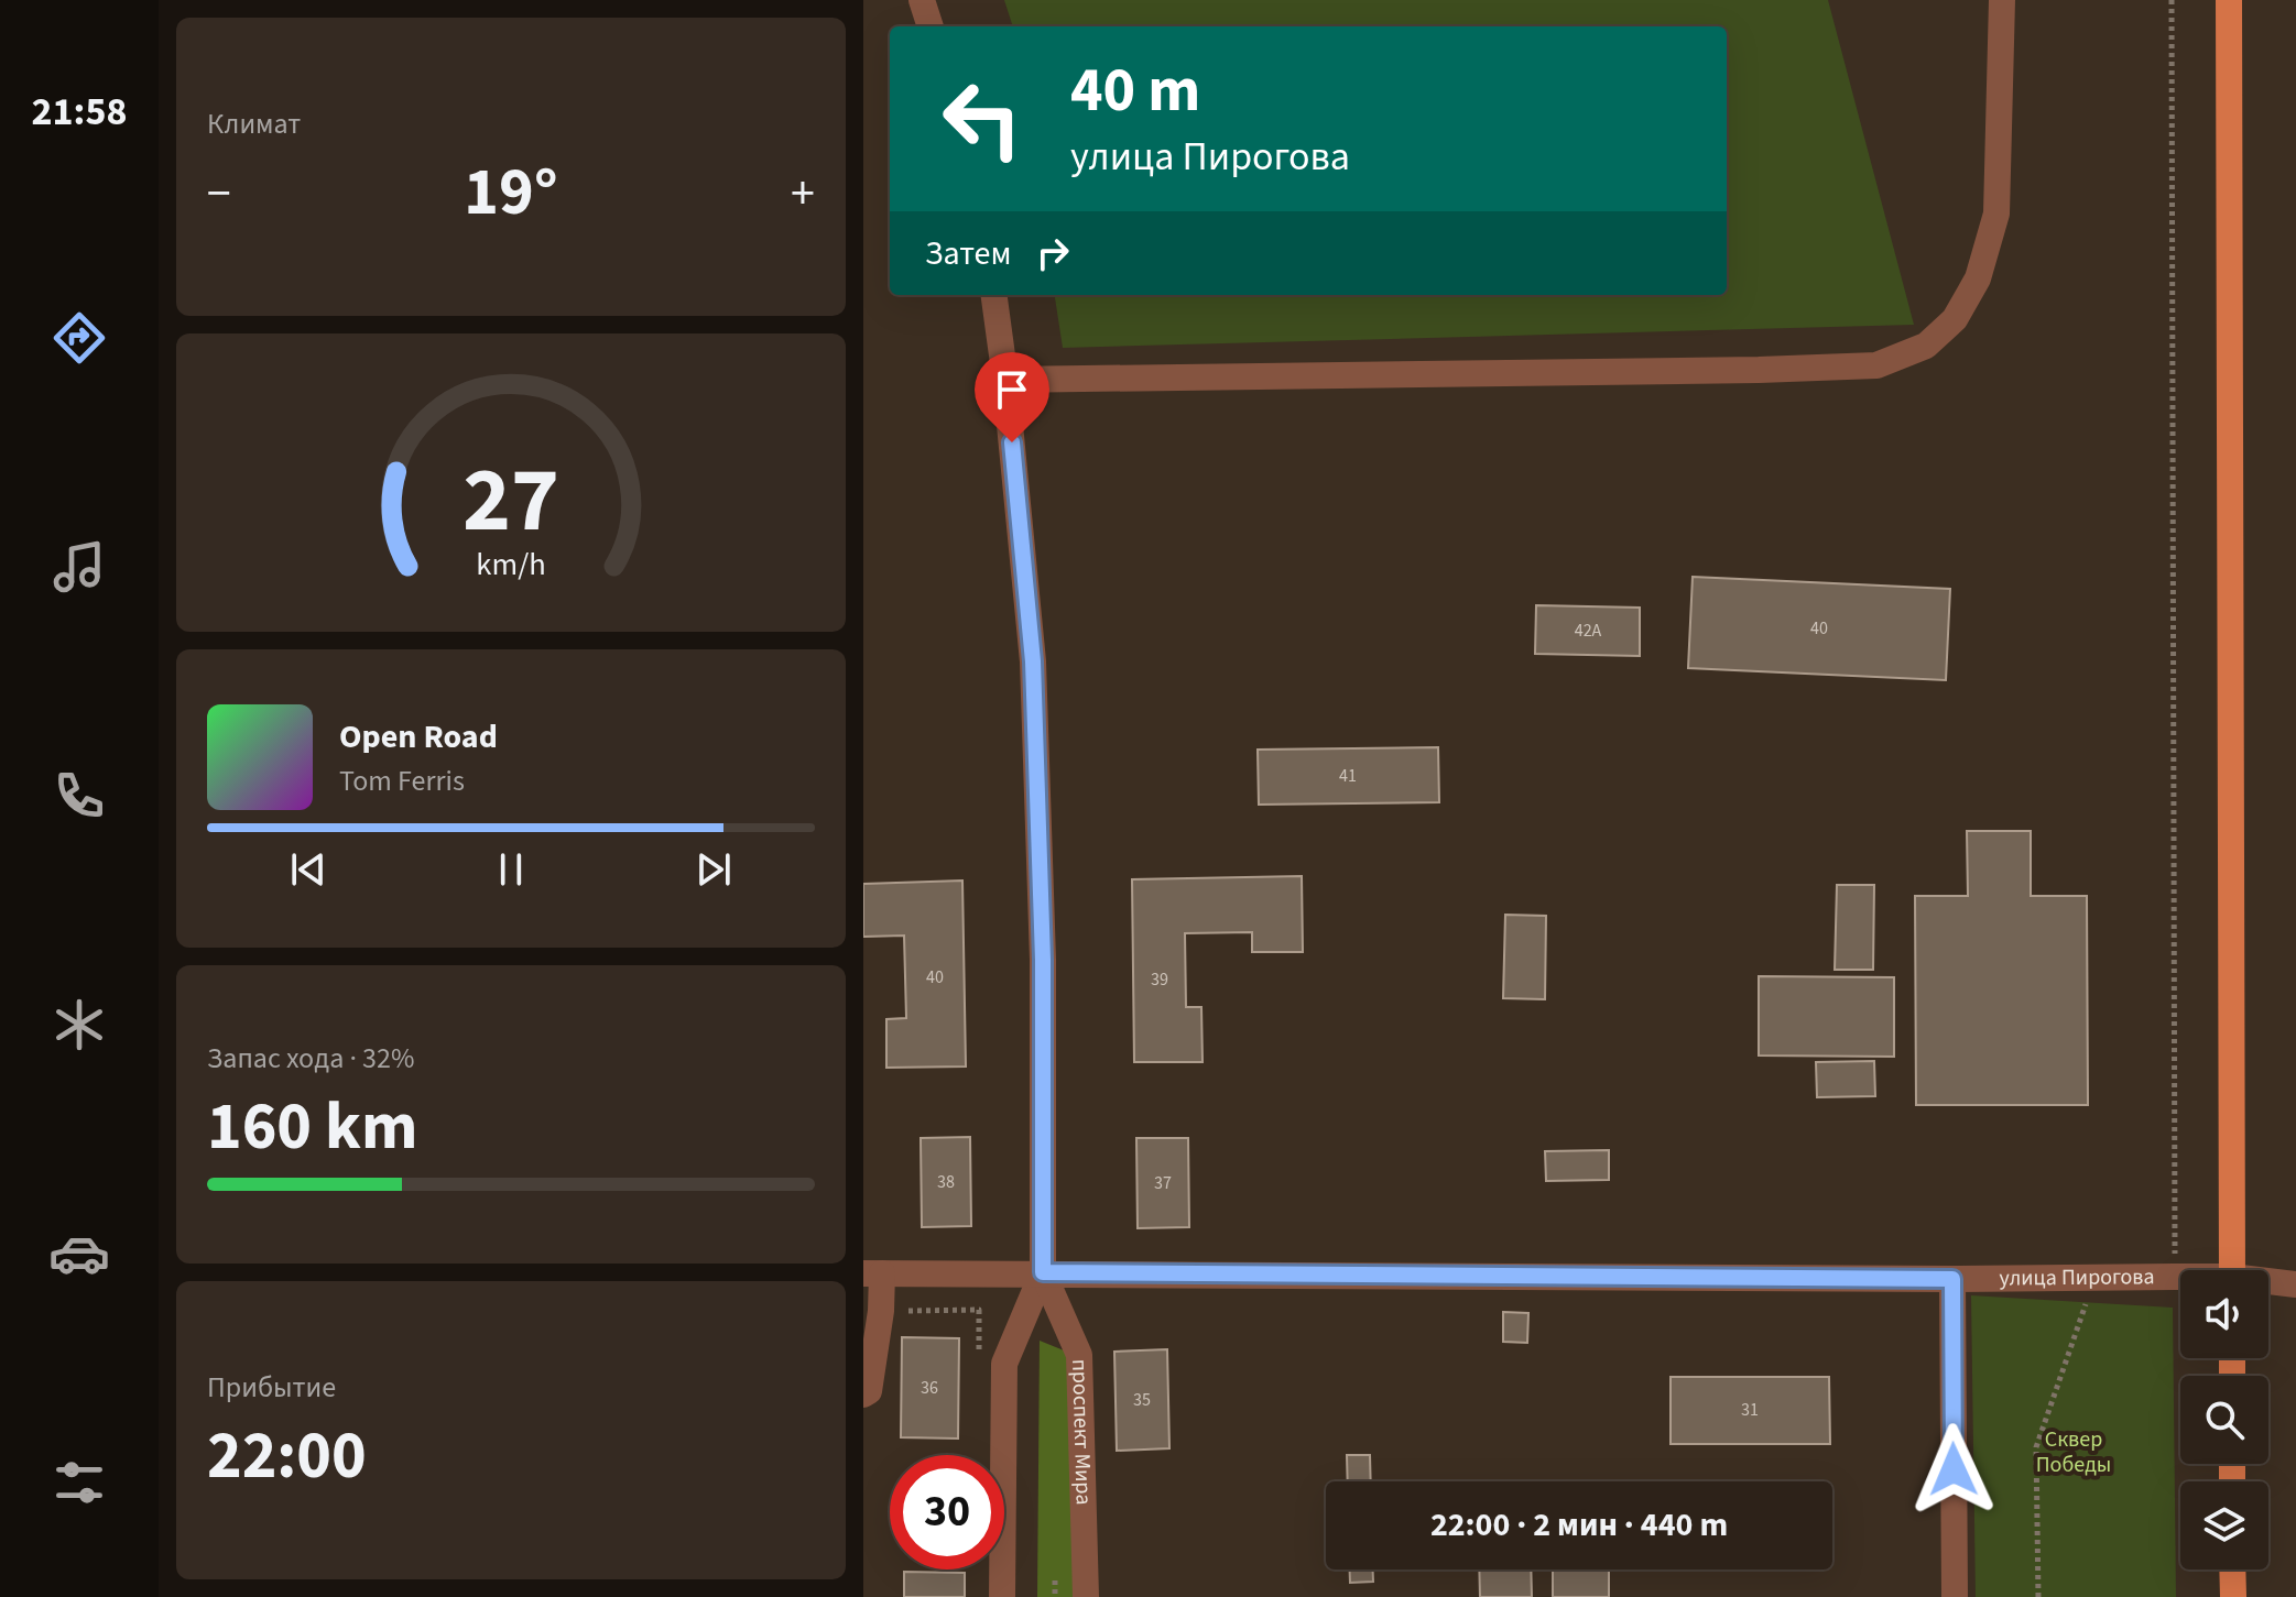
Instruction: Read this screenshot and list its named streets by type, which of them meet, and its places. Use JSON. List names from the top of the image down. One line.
{"streets":{"street":["улица Пирогова","проспект Мира"]},"crossings":[["улица Пирогова","проспект Мира"]],"parks":["Сквер Победы"],"house_numbers":["40","42А","41","40","39","38","37","36","35","31"],"page":{"tabs":"21:58","tile":["Климат",["Запас хода · 32%","160 km"],["Прибытие","22:00"]],"turn":["40 m","улица Пирогова"],"heat":["−","19°","+"],"then":"Затем","song":["Open Road","Tom Ferris"],"limit":"30","trip":"22:00 · 2 мин · 440 m","gauge":["27","km/h"]}}
